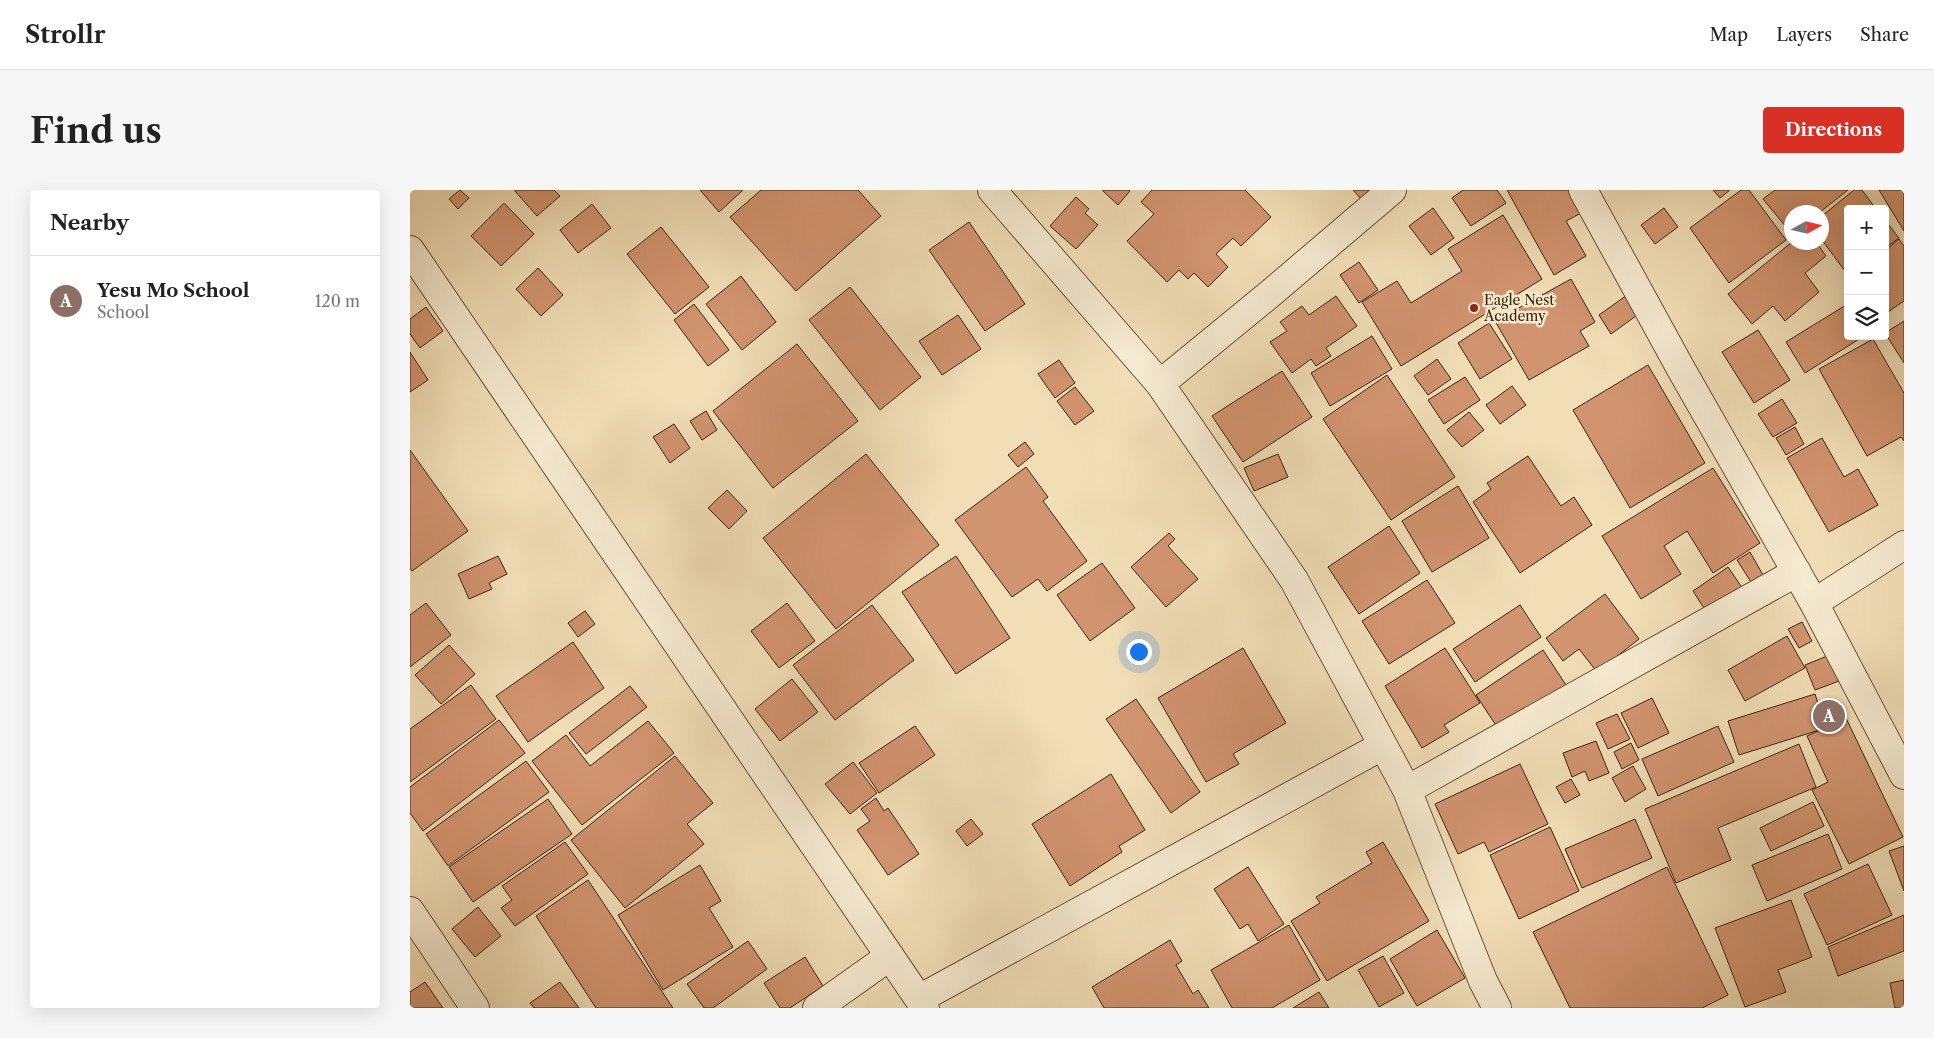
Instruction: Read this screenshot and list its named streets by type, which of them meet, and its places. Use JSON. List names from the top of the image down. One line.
{"places":["Eagle Nest Academy"],"north":"right","page":{"header":"Strollr","nav":["Map","Layers","Share"],"buttons":"Directions","title":"Find us","heading":"Nearby","map_buttons":["+","−"],"list":[{"mark":"A","name":"Yesu Mo School","note":"School","value":"120 m"}],"pins":"A"}}
